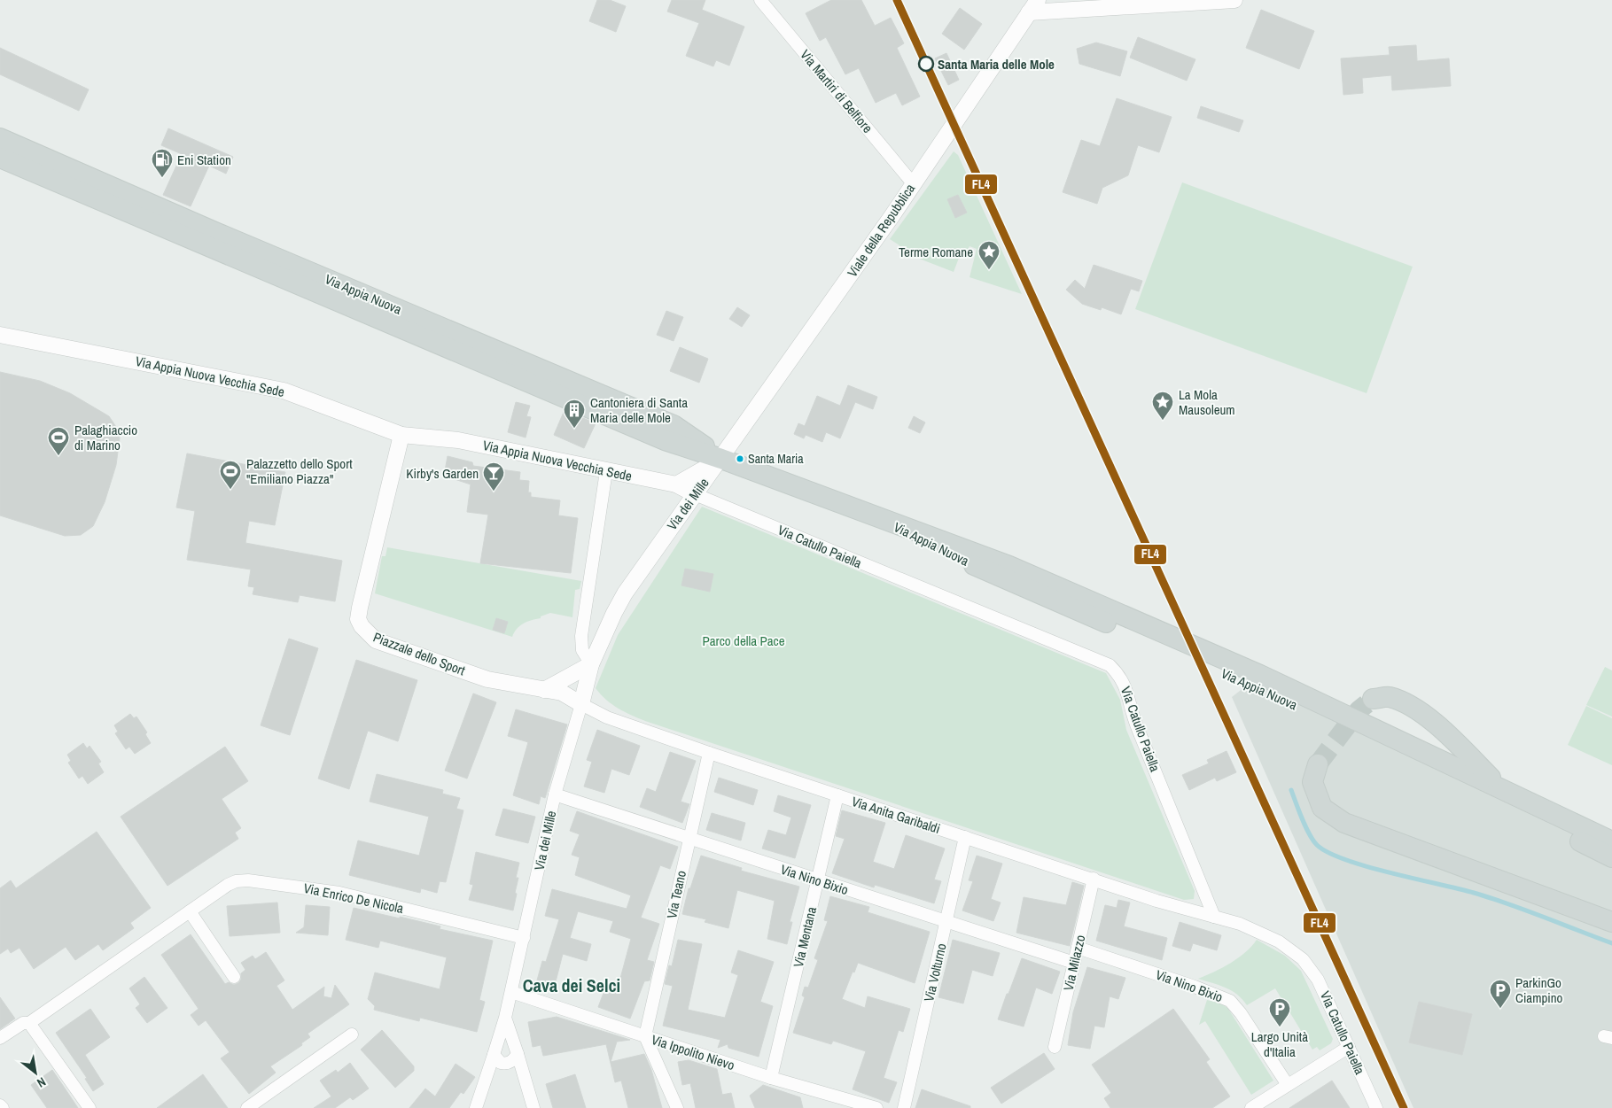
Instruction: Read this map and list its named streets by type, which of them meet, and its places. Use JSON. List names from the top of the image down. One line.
{"streets":{"main road":["Via Appia Nuova"],"street":["Via Martiri di Belfiore","Viale della Repubblica","Via Appia Nuova Vecchia Sede","Via dei Mille","Via Catullo Paiella","Piazzale dello Sport","Via Anita Garibaldi","Via Nino Bixio","Via Teano","Via Enrico De Nicola","Via Mentana","Via Milazzo","Via Volturno","Via Ippolito Nievo"]},"crossings":[["Via Martiri di Belfiore","Viale della Repubblica"],["Viale della Repubblica","Via Appia Nuova"],["Viale della Repubblica","Via dei Mille"],["Via Appia Nuova","Via dei Mille"],["Via Appia Nuova Vecchia Sede","Via dei Mille"],["Via Appia Nuova Vecchia Sede","Via Catullo Paiella"],["Via Appia Nuova Vecchia Sede","Piazzale dello Sport"],["Via dei Mille","Via Catullo Paiella"],["Via dei Mille","Piazzale dello Sport"],["Via dei Mille","Via Anita Garibaldi"],["Via dei Mille","Via Nino Bixio"],["Via dei Mille","Via Enrico De Nicola"],["Via dei Mille","Via Ippolito Nievo"],["Via Catullo Paiella","Via Anita Garibaldi"],["Piazzale dello Sport","Via Anita Garibaldi"],["Via Anita Garibaldi","Via Teano"],["Via Anita Garibaldi","Via Mentana"],["Via Anita Garibaldi","Via Milazzo"],["Via Anita Garibaldi","Via Volturno"],["Via Nino Bixio","Via Teano"],["Via Nino Bixio","Via Mentana"],["Via Nino Bixio","Via Milazzo"],["Via Nino Bixio","Via Volturno"],["Via Teano","Via Ippolito Nievo"],["Via Mentana","Via Ippolito Nievo"]],"districts":["Cava dei Selci"],"parks":["Parco della Pace"],"places":{"other":["Santa Maria delle Mole","Santa Maria"],"fuel station":["Eni Station"],"place":["Terme Romane","La Mola Mausoleum"],"building":["Cantoniera di Santa Maria delle Mole"],"sports":["Palaghiaccio di Marino","Palazzetto dello Sport \"Emiliano Piazza\""],"bar":["Kirby's Garden"],"parking":["ParkinGo Ciampino","Largo Unità d'Italia"]},"lines":["transit line FL4"],"north":"bottom right"}
